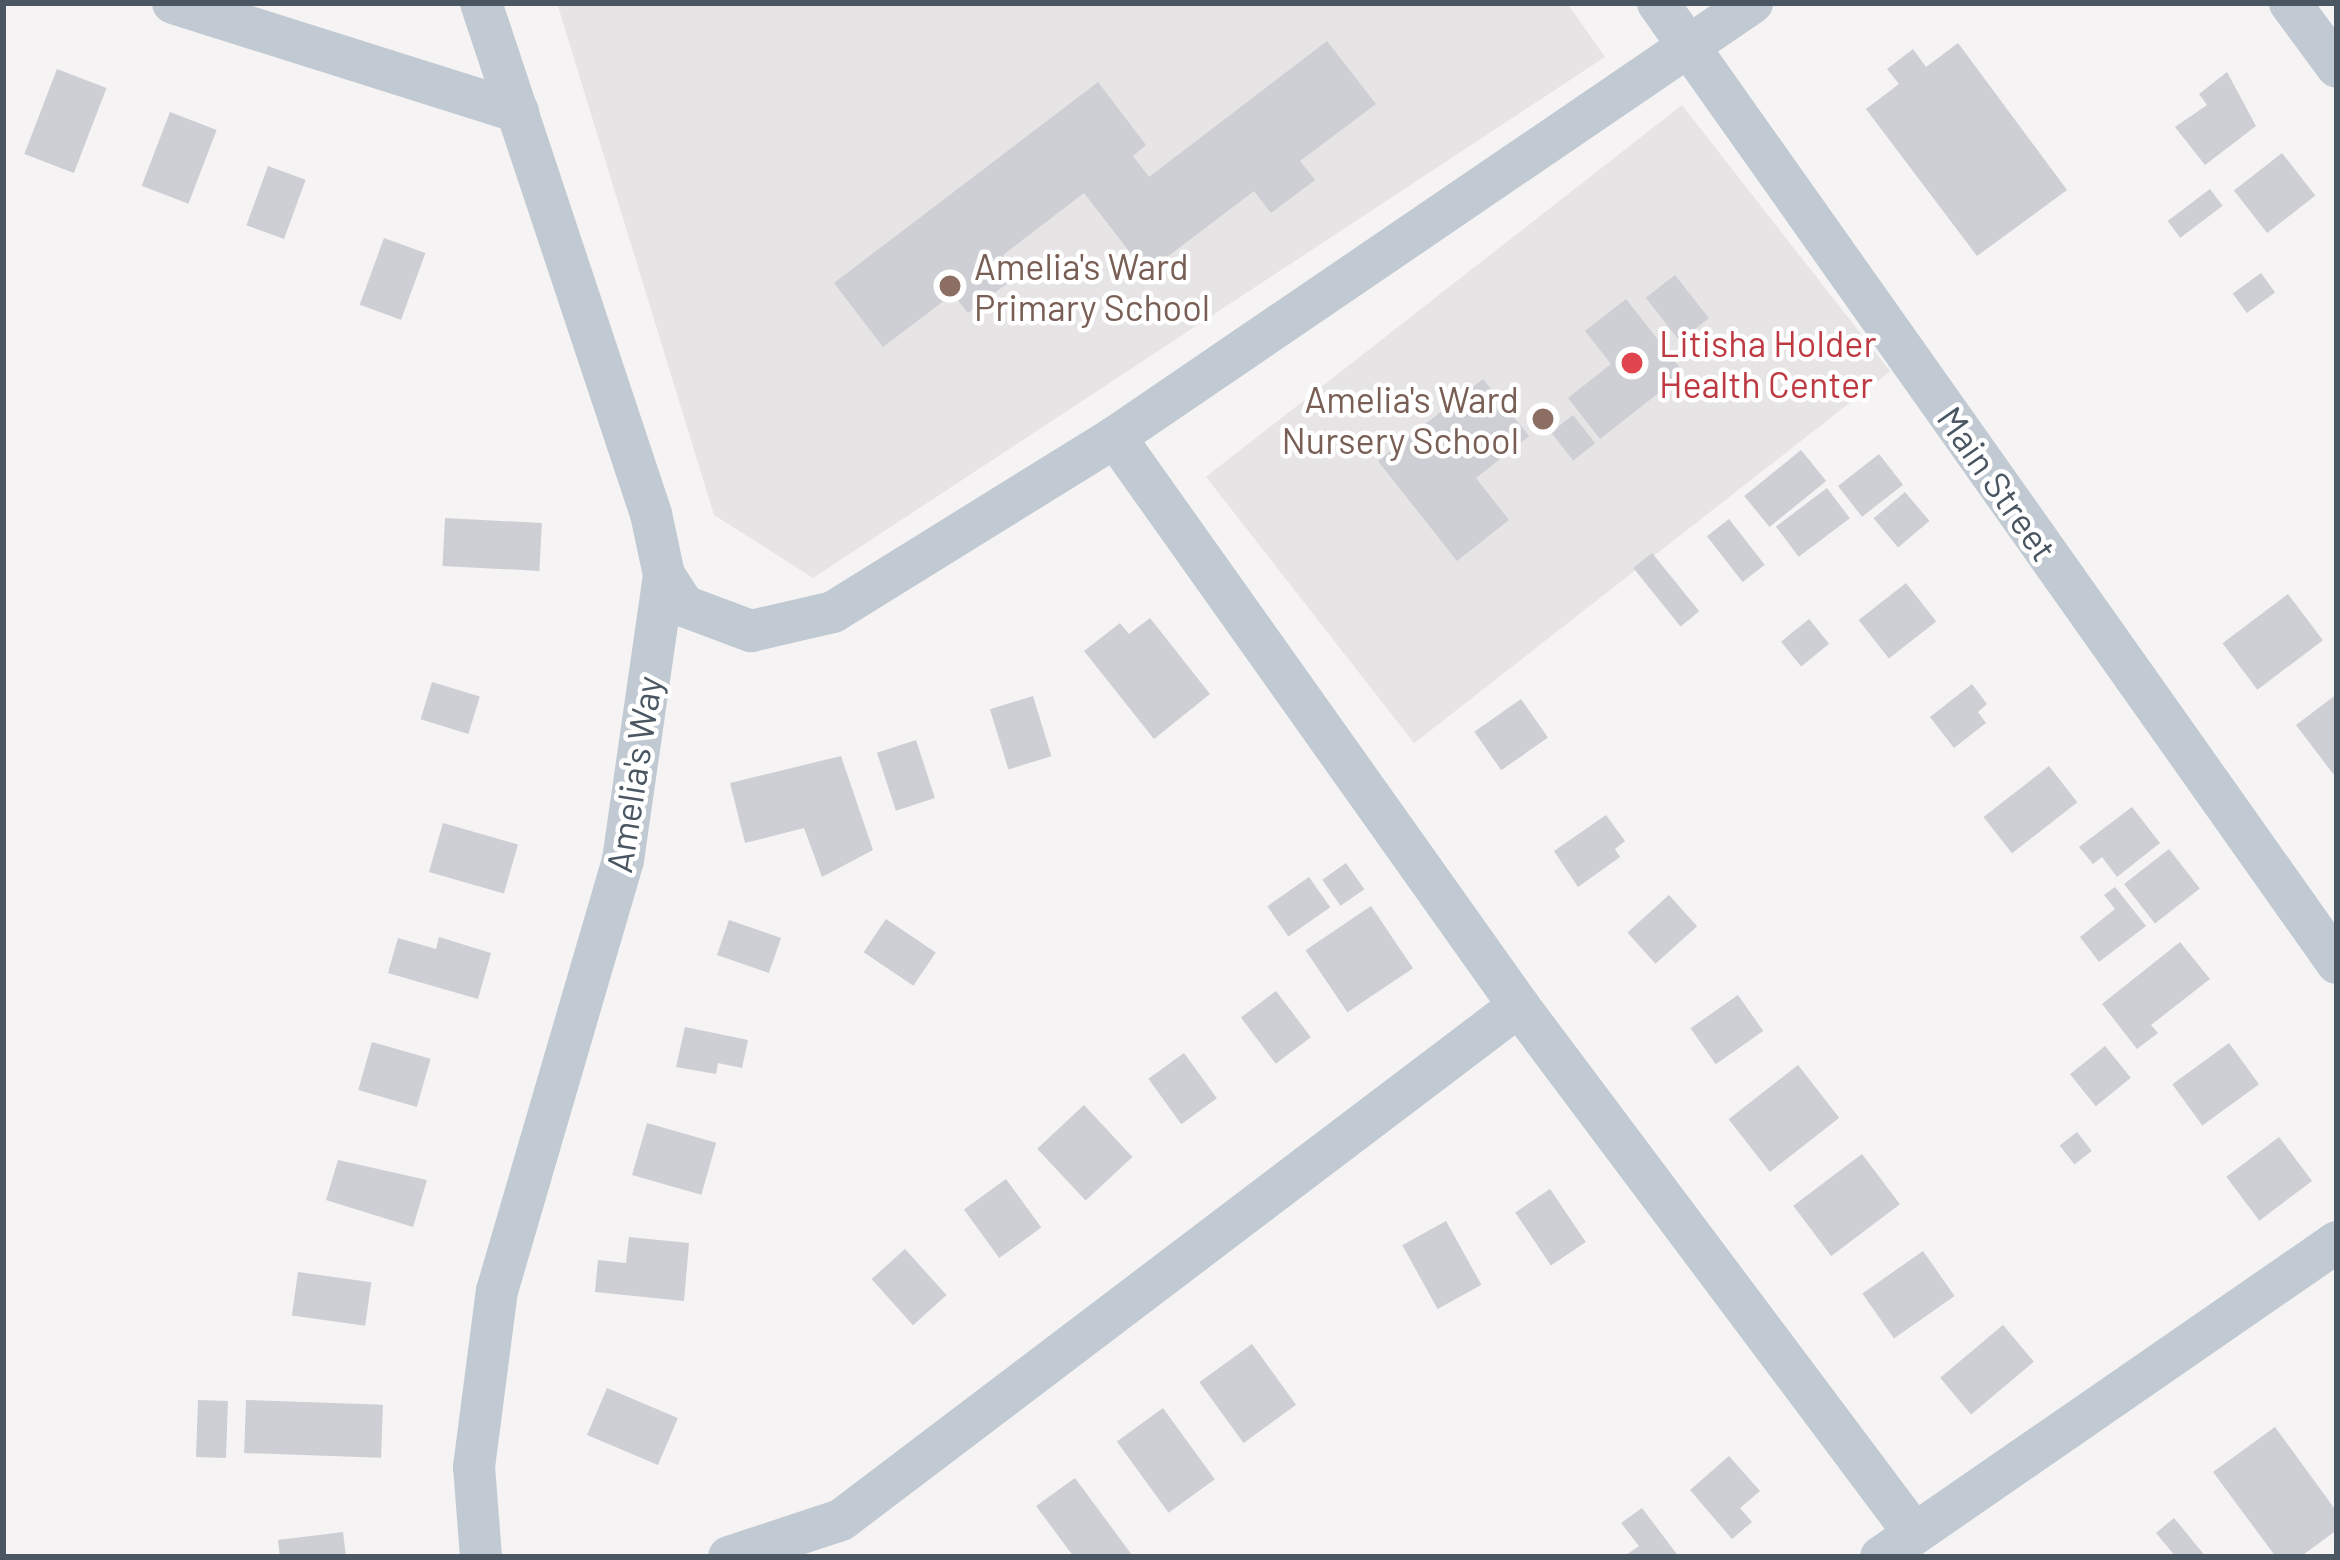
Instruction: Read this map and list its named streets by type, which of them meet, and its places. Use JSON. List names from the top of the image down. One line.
{"streets":{"street":["Main Street","Amelia's Way"]},"places":["Amelia's Ward Primary School","Litisha Holder Health Center","Amelia's Ward Nursery School"]}
